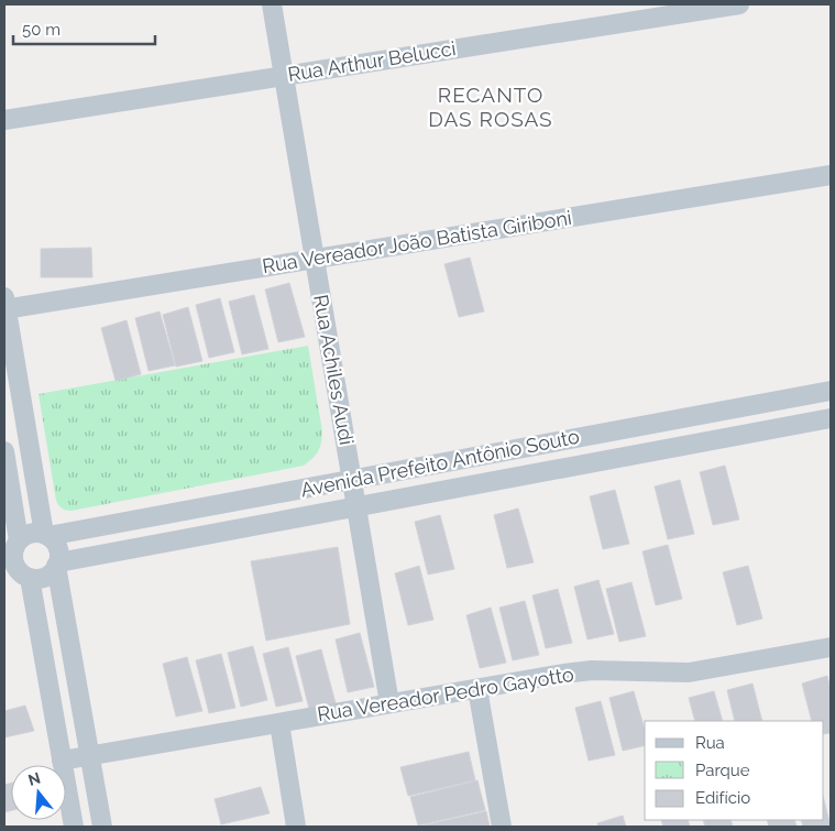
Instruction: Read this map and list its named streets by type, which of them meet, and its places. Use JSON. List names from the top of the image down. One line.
{"streets":{"street":["Rua Arthur Belucci","Rua Vereador João Batista Giriboni","Rua Achiles Audi","Avenida Prefeito Antônio Souto","Rua Vereador Pedro Gayotto"]},"crossings":[["Rua Arthur Belucci","Rua Achiles Audi"],["Rua Vereador João Batista Giriboni","Rua Achiles Audi"],["Rua Achiles Audi","Avenida Prefeito Antônio Souto"],["Rua Achiles Audi","Rua Vereador Pedro Gayotto"]],"districts":["RECANTO DAS ROSAS"],"legend":["Rua","Parque","Edifício"],"scale_bar":"50 m","north":"top"}
